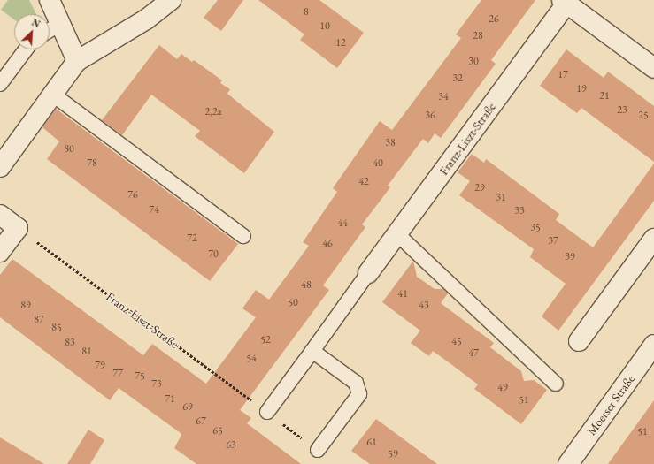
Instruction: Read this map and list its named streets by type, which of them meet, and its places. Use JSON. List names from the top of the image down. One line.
{"streets":{"street":["Franz-Liszt-Straße","Moerser Straße"]},"house_numbers":["8","26","10","28","12","30","17","32","19","21","34","23","2,2a","36","25","38","80","78","40","42","29","76","31","74","33","44","35","72","37","46","70","39","48","41","50","89","43","87","85","52","45","83","81","47","54","79","77","75","73","49","71","51","69","67","65","51","61","63","59"],"north":"top right"}
